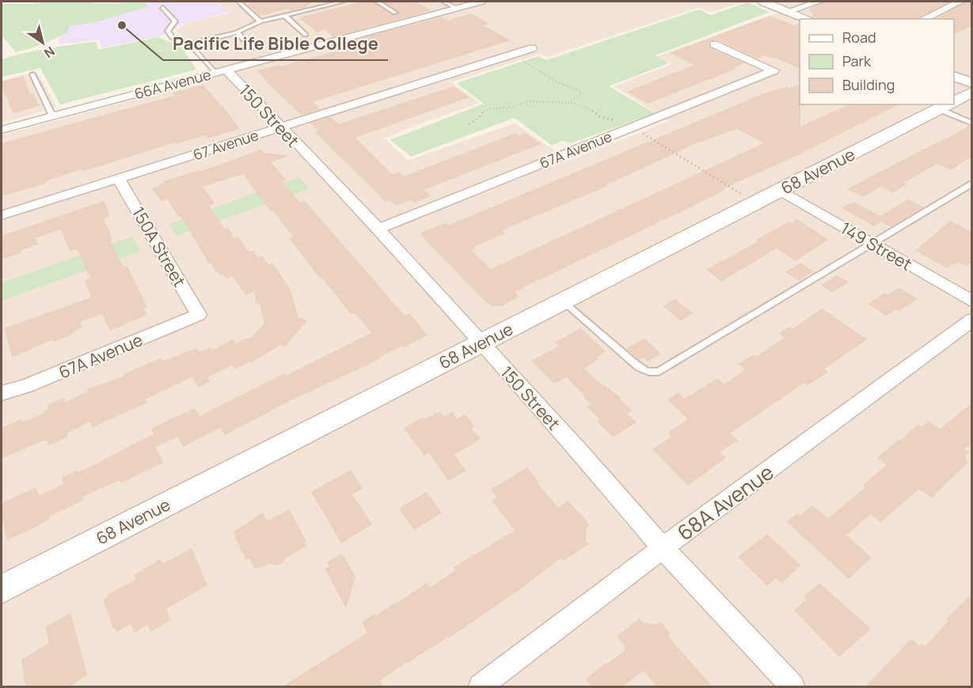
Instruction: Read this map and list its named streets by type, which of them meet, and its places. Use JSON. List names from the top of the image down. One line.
{"streets":{"street":["66A Avenue","150 Street","67 Avenue","67A Avenue","68 Avenue","149 Street","150A Street","68A Avenue"]},"crossings":[["66A Avenue","150 Street"],["150 Street","67 Avenue"],["150 Street","67A Avenue"],["150 Street","68 Avenue"],["150 Street","68A Avenue"],["67 Avenue","150A Street"],["67A Avenue","150A Street"],["68 Avenue","149 Street"]],"places":["Pacific Life Bible College"],"legend":["Road","Park","Building"],"north":"bottom right"}
